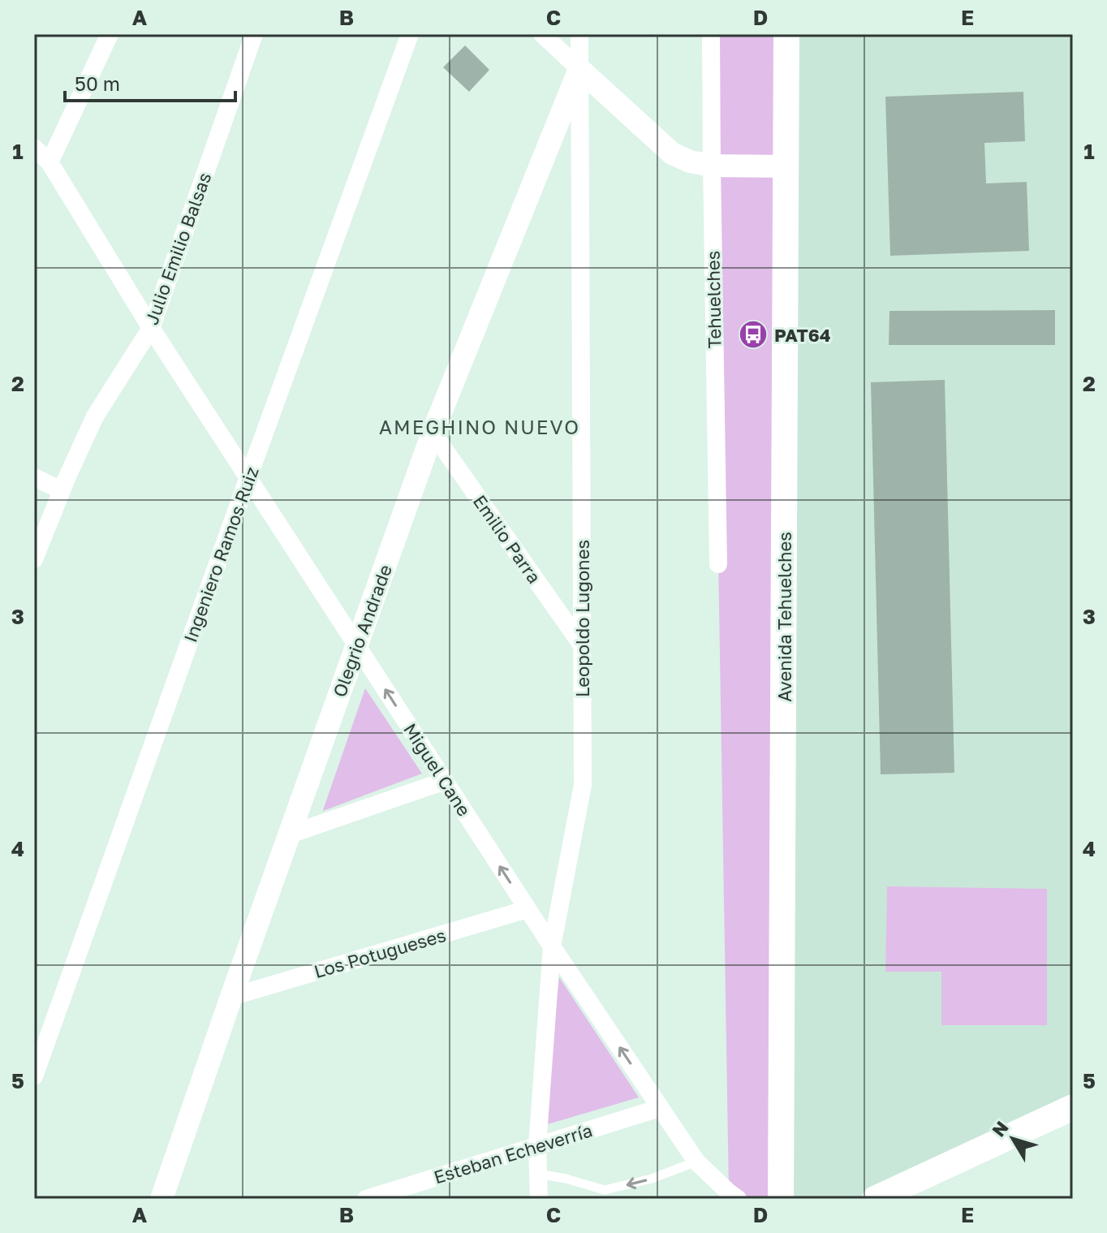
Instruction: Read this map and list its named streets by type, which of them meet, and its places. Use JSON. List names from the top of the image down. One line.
{"streets":{"main road":["Avenida Tehuelches"],"street":["Julio Emilio Balsas","Tehuelches","Emilio Parra","Ingeniero Ramos Ruiz","Leopoldo Lugones","Olegrio Andrade","Miguel Cane","Los Potugueses","Esteban Echeverría"]},"crossings":[["Julio Emilio Balsas","Miguel Cane"],["Emilio Parra","Leopoldo Lugones"],["Emilio Parra","Olegrio Andrade"],["Ingeniero Ramos Ruiz","Miguel Cane"],["Leopoldo Lugones","Olegrio Andrade"],["Leopoldo Lugones","Miguel Cane"],["Leopoldo Lugones","Esteban Echeverría"],["Olegrio Andrade","Miguel Cane"],["Olegrio Andrade","Los Potugueses"],["Miguel Cane","Los Potugueses"],["Miguel Cane","Esteban Echeverría"]],"one_way":["Miguel Cane"],"districts":["AMEGHINO NUEVO"],"places":{"bus stop":["PAT64"]},"scale_bar":"50 m","north":"top left","grid":{"columns":["A","B","C","D","E"],"rows":["1","2","3","4","5"]}}
